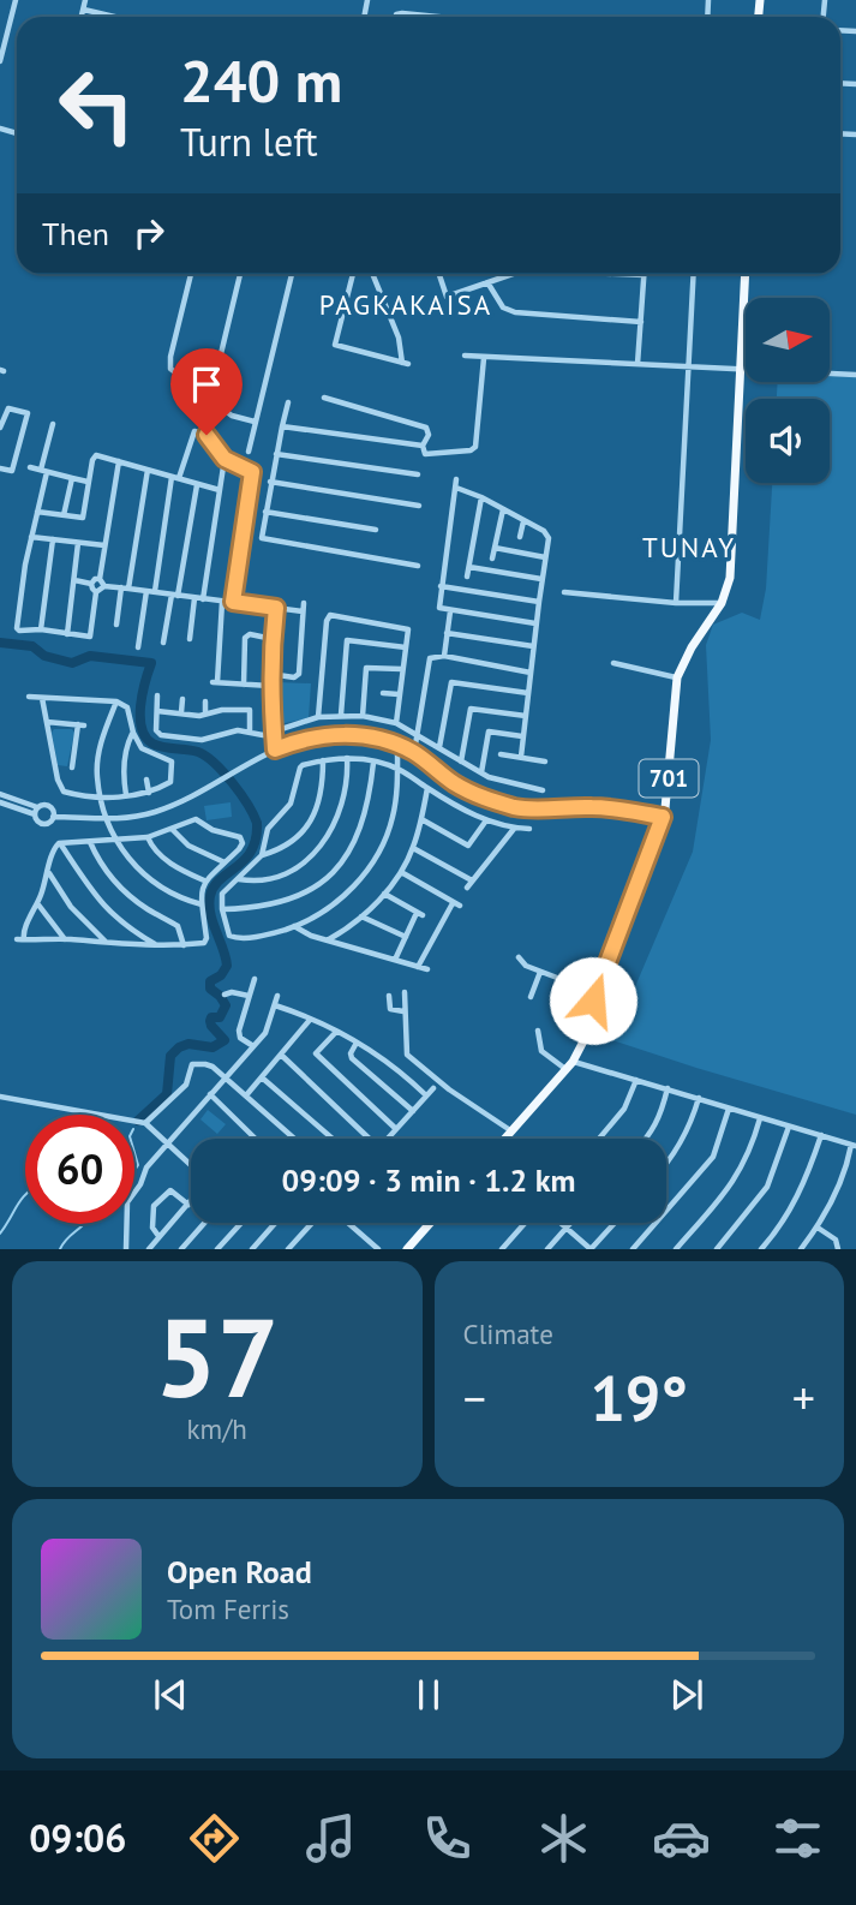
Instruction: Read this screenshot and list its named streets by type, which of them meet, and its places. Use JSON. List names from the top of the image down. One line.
{"streets":{"main road":["701"]},"districts":["PAGKAKAISA","TUNAY"],"north":"right","page":{"turn":["240 m","Turn left"],"then":"Then","limit":"60","trip":"09:09 · 3 min · 1.2 km","tile":[["57","km/h"],"Climate"],"heat":["−","19°","+"],"song":["Open Road","Tom Ferris"],"tabs":"09:06"}}
